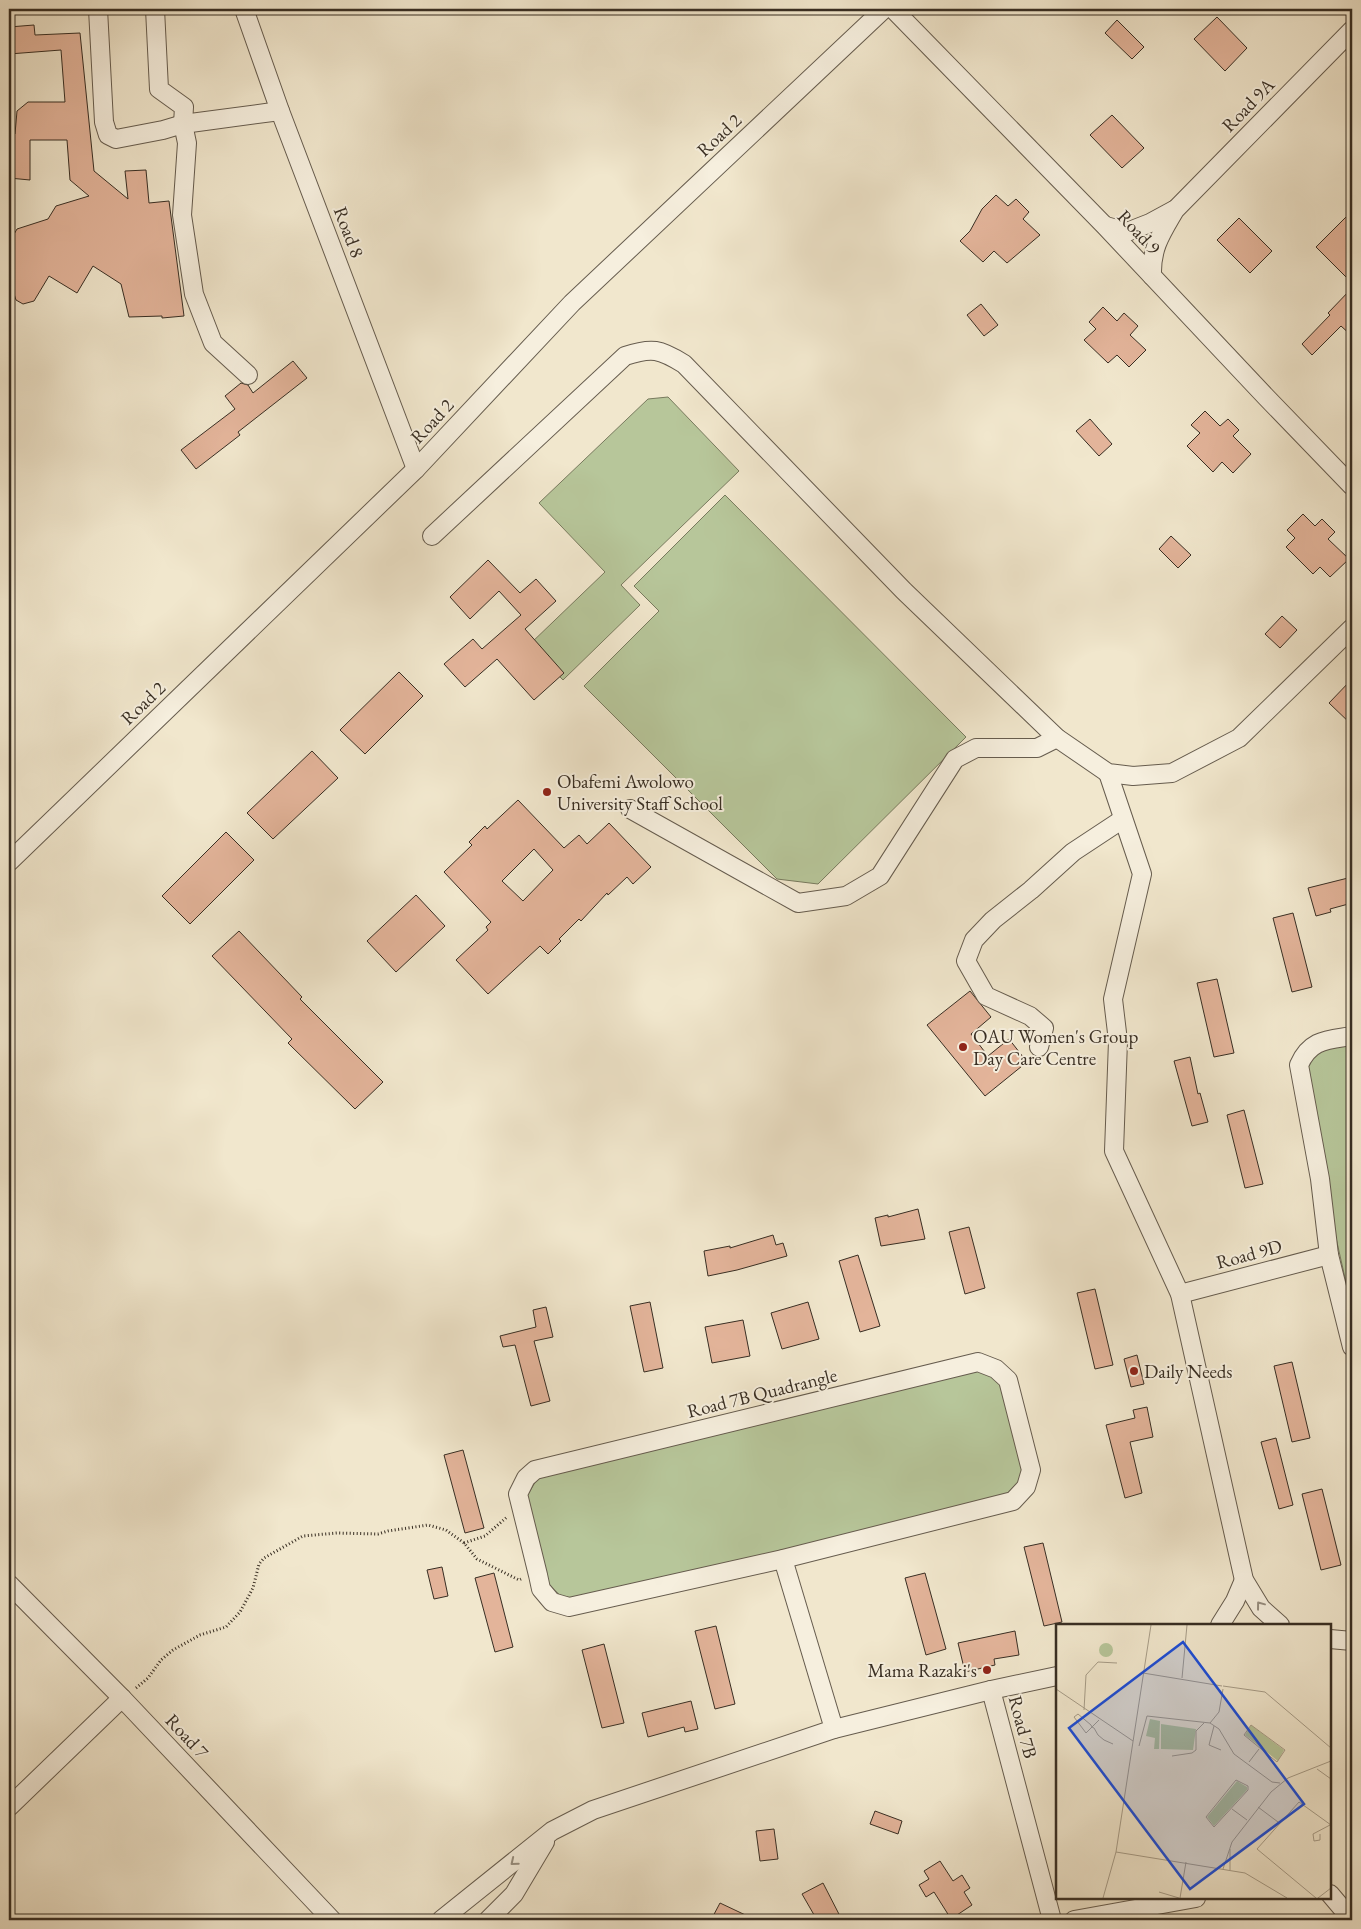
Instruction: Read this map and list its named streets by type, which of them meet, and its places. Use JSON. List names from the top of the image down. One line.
{"streets":{"street":["Road 9A","Road 2","Road 8","Road 9","Road 9D","Road 7B Quadrangle","Road 7B","Road 7"]},"crossings":[["Road 2","Road 8"]],"places":["Obafemi Awolowo University Staff School","OAU Women's Group Day Care Centre","Daily Needs","Mama Razaki's"]}
